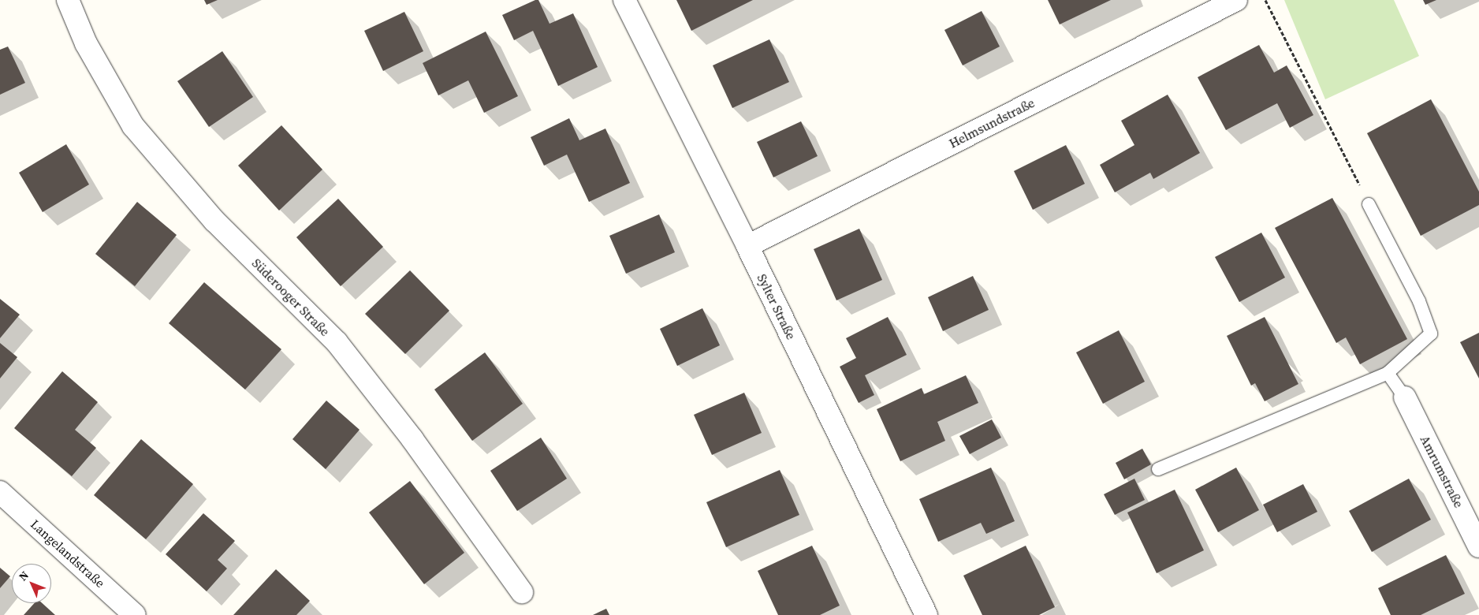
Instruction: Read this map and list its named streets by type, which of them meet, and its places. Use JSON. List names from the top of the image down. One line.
{"streets":{"street":["Helmsundstraße","Süderooger Straße","Sylter Straße","Amrumstraße","Langelandstraße"]},"crossings":[["Helmsundstraße","Sylter Straße"]],"north":"top left"}
